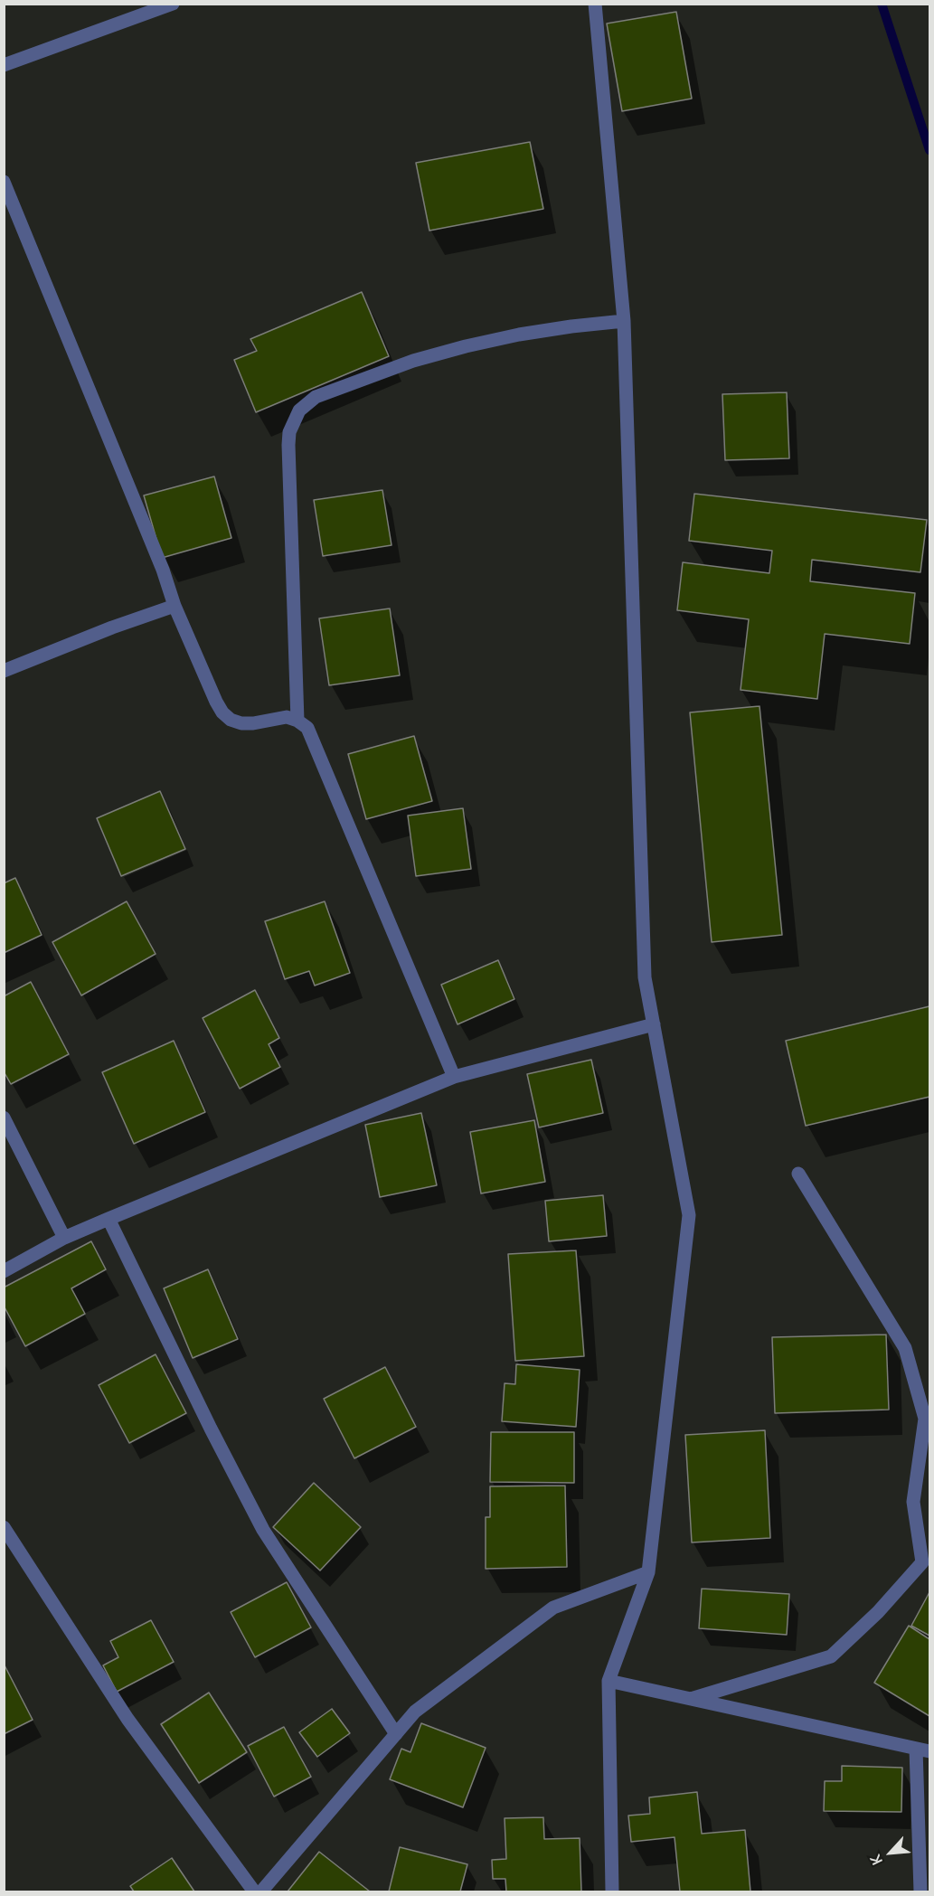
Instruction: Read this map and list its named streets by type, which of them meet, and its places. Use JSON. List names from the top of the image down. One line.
{"north":"bottom left"}
